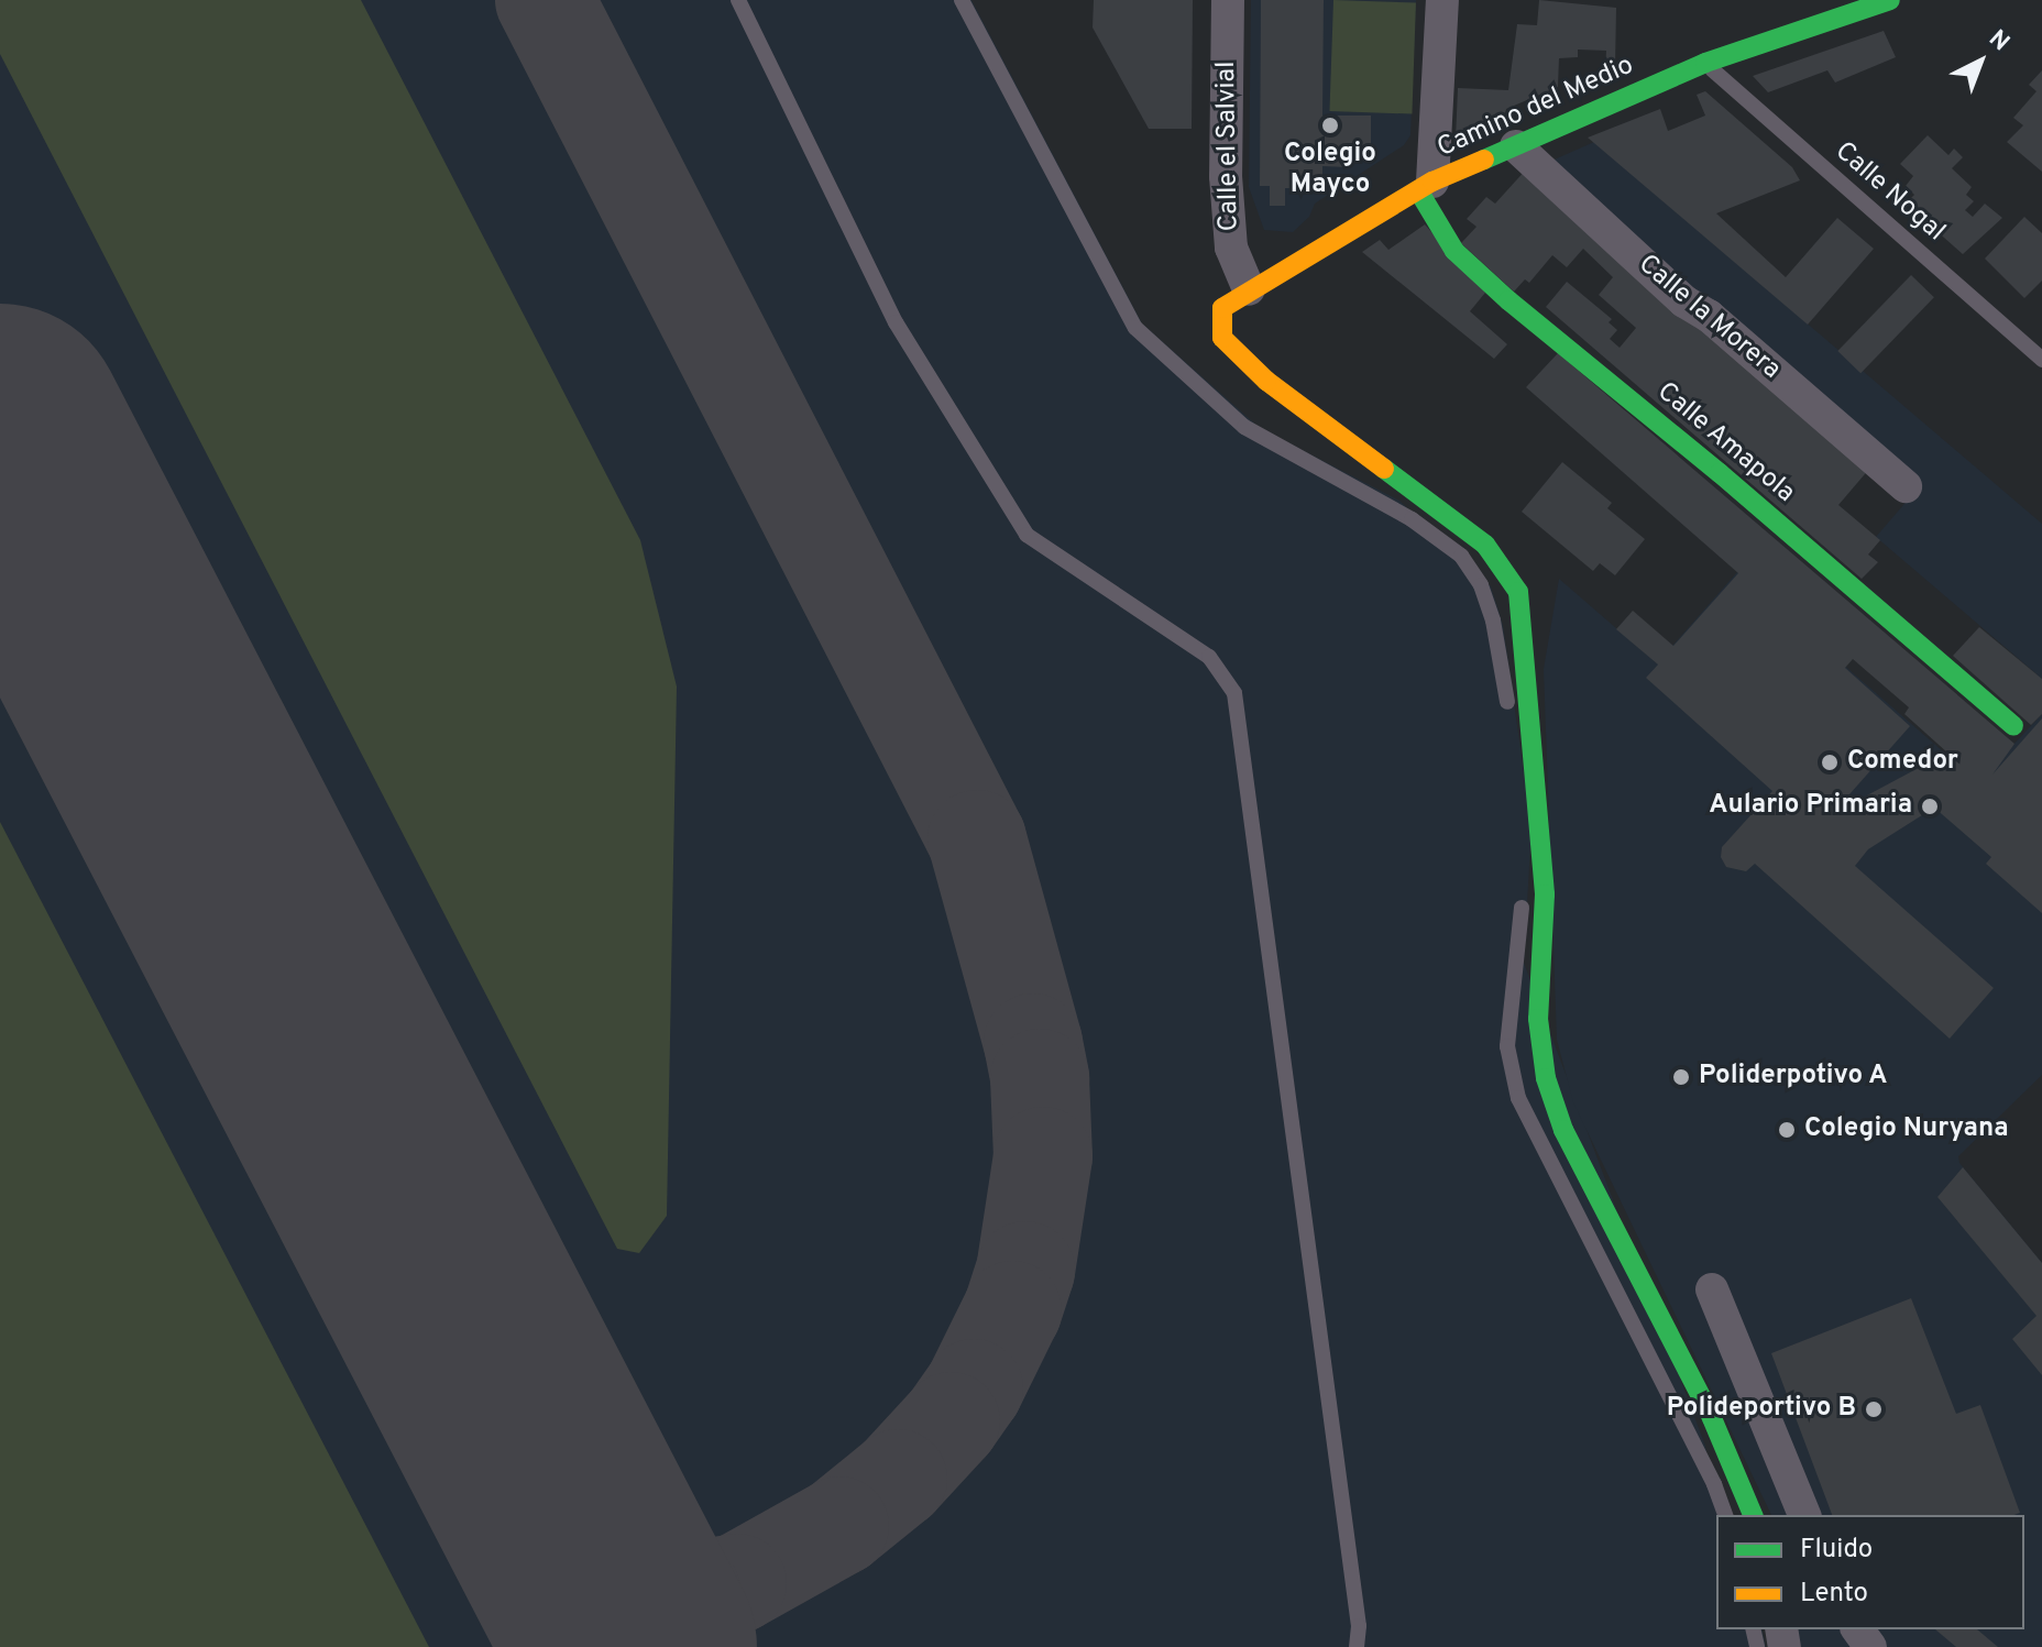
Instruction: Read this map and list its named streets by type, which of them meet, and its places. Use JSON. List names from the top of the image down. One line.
{"streets":{"street":["Camino del Medio","Calle el Salvial","Calle la Morera","Calle Amapola"],"lane":["Calle Nogal"]},"crossings":[["Camino del Medio","Calle el Salvial"],["Camino del Medio","Calle Nogal"],["Camino del Medio","Calle la Morera"],["Camino del Medio","Calle Amapola"]],"places":["Colegio Mayco","Comedor","Aulario Primaria","Poliderpotivo A","Colegio Nuryana","Polideportivo B"],"legend":["Fluido","Lento"],"north":"top right"}
